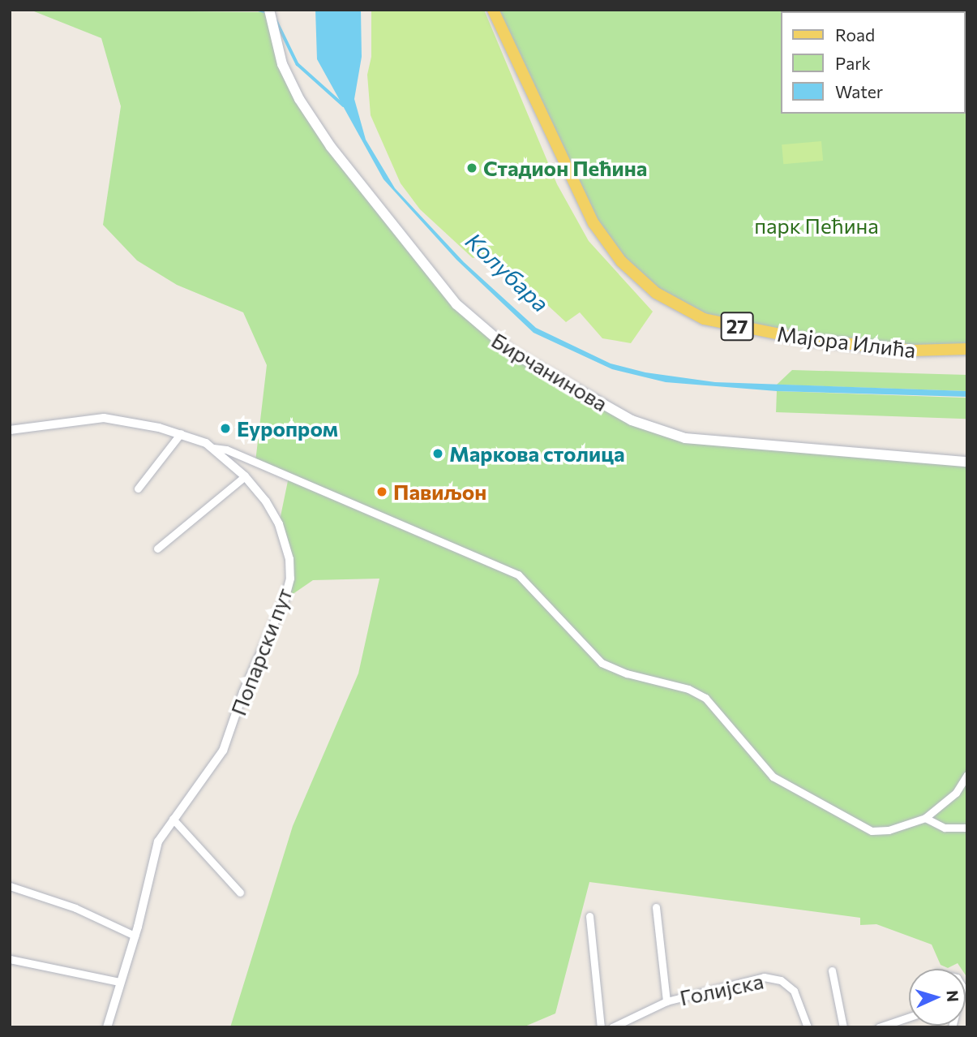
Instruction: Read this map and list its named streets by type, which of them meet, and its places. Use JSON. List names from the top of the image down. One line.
{"streets":{"main road":["27","Мајора Илића","Бирчанинова"],"street":["Попарски пут","Голијска"]},"water":["Колубара"],"parks":["парк Пећина"],"places":["Стадион Пећина","Еуропром","Маркова столица","Павиљон"],"legend":["Road","Park","Water"],"north":"right"}
